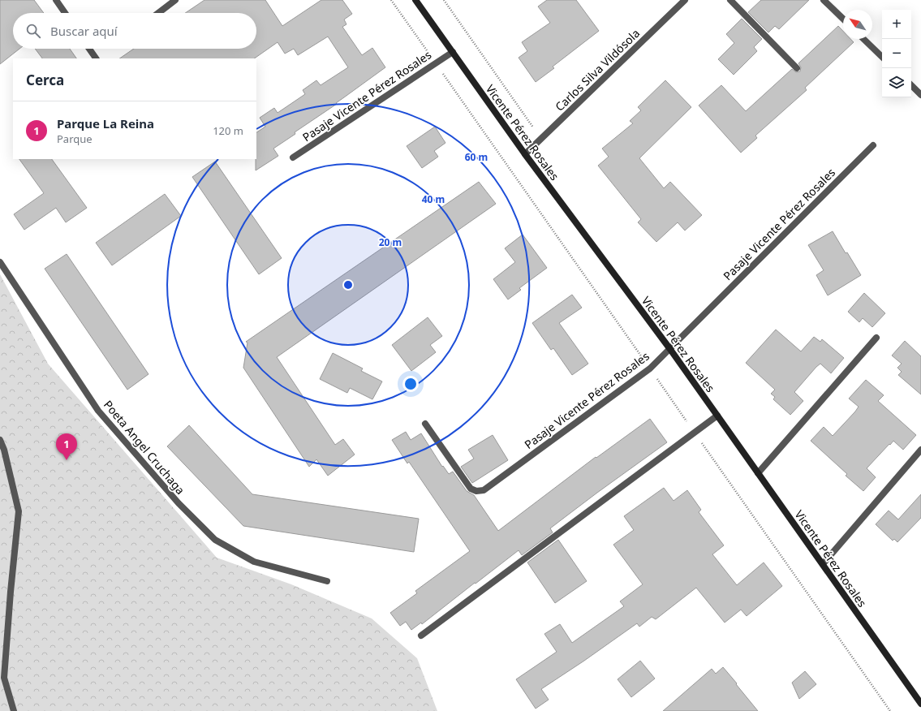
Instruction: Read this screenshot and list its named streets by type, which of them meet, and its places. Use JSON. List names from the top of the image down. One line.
{"streets":{"main road":["Vicente Pérez Rosales"],"street":["Carlos Silva Vildósola","Pasaje Vicente Pérez Rosales","Poeta Angel Cruchaga"]},"crossings":[["Carlos Silva Vildósola","Vicente Pérez Rosales"],["Pasaje Vicente Pérez Rosales","Vicente Pérez Rosales"]],"north":"top left","page":{"map_buttons":["+","−"],"search":"Buscar aquí","heading":"Cerca","list":[{"mark":"1","name":"Parque La Reina","note":"Parque","value":"120 m"}],"pins":"1"},"rings":["60 m","40 m","20 m"]}
